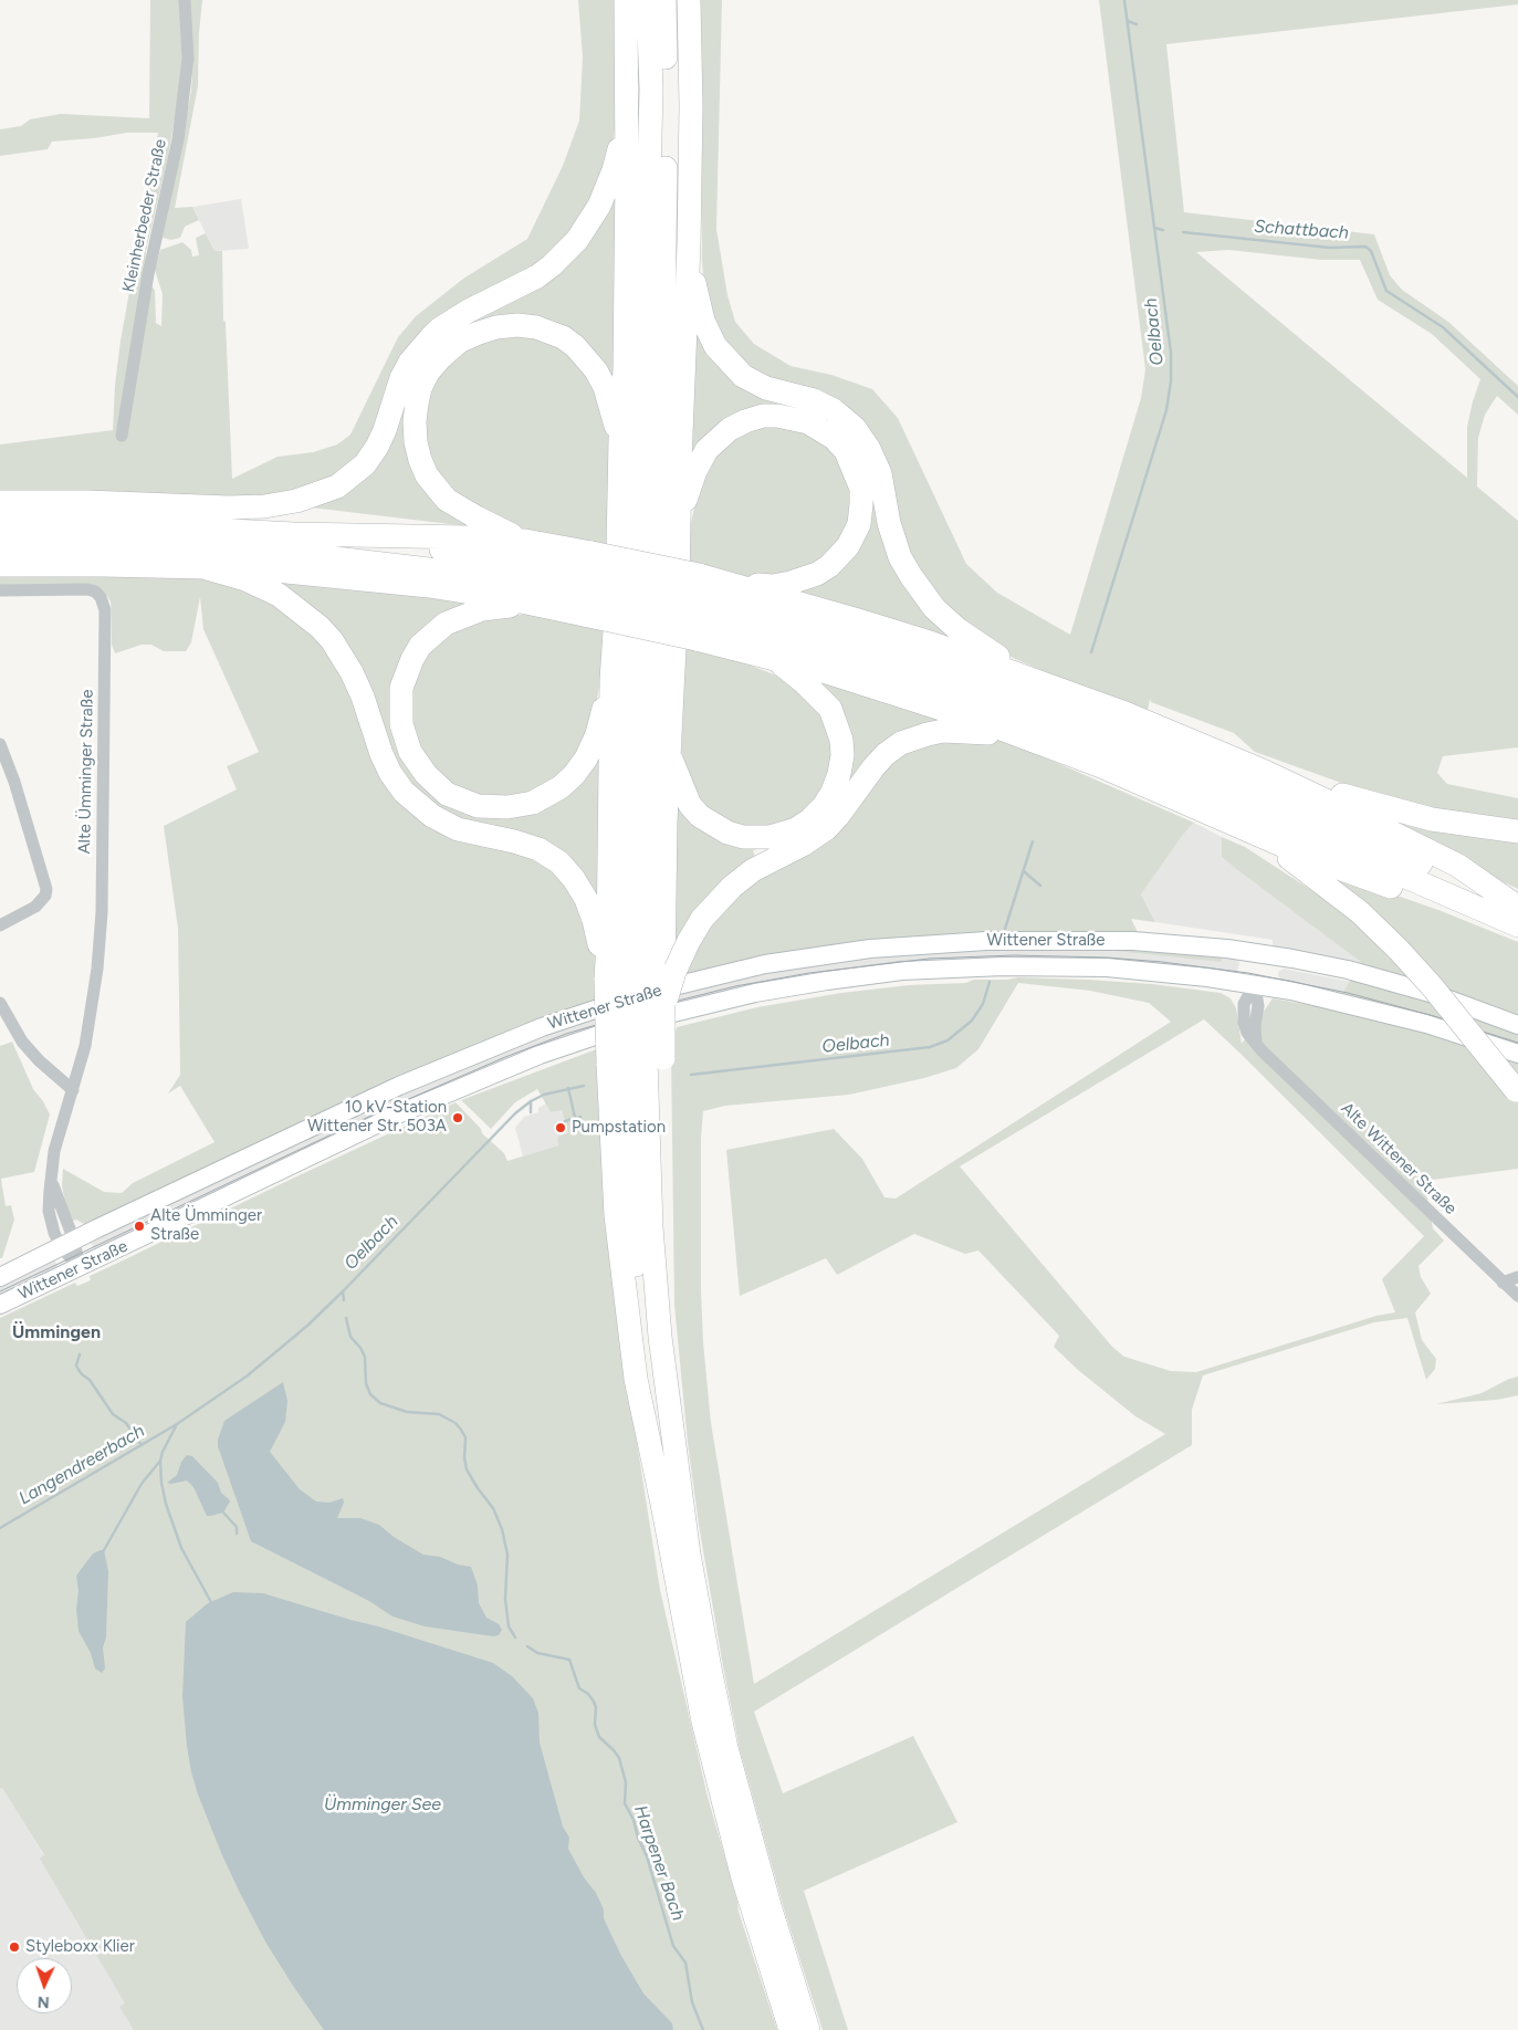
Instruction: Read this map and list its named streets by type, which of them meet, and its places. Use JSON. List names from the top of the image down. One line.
{"streets":{"main road":["Wittener Straße"],"street":["Kleinherbeder Straße","Alte Ümminger Straße","Alte Wittener Straße"]},"crossings":[["Alte Ümminger Straße","Wittener Straße"],["Wittener Straße","Alte Wittener Straße"]],"districts":["Ümmingen"],"water":["Schattbach","Oelbach","Langendreerbach","Ümminger See","Harpener Bach"],"places":["10 kV-Station Wittener Str. 503A","Pumpstation","Alte Ümminger Straße","Styleboxx Klier"],"north":"bottom"}
